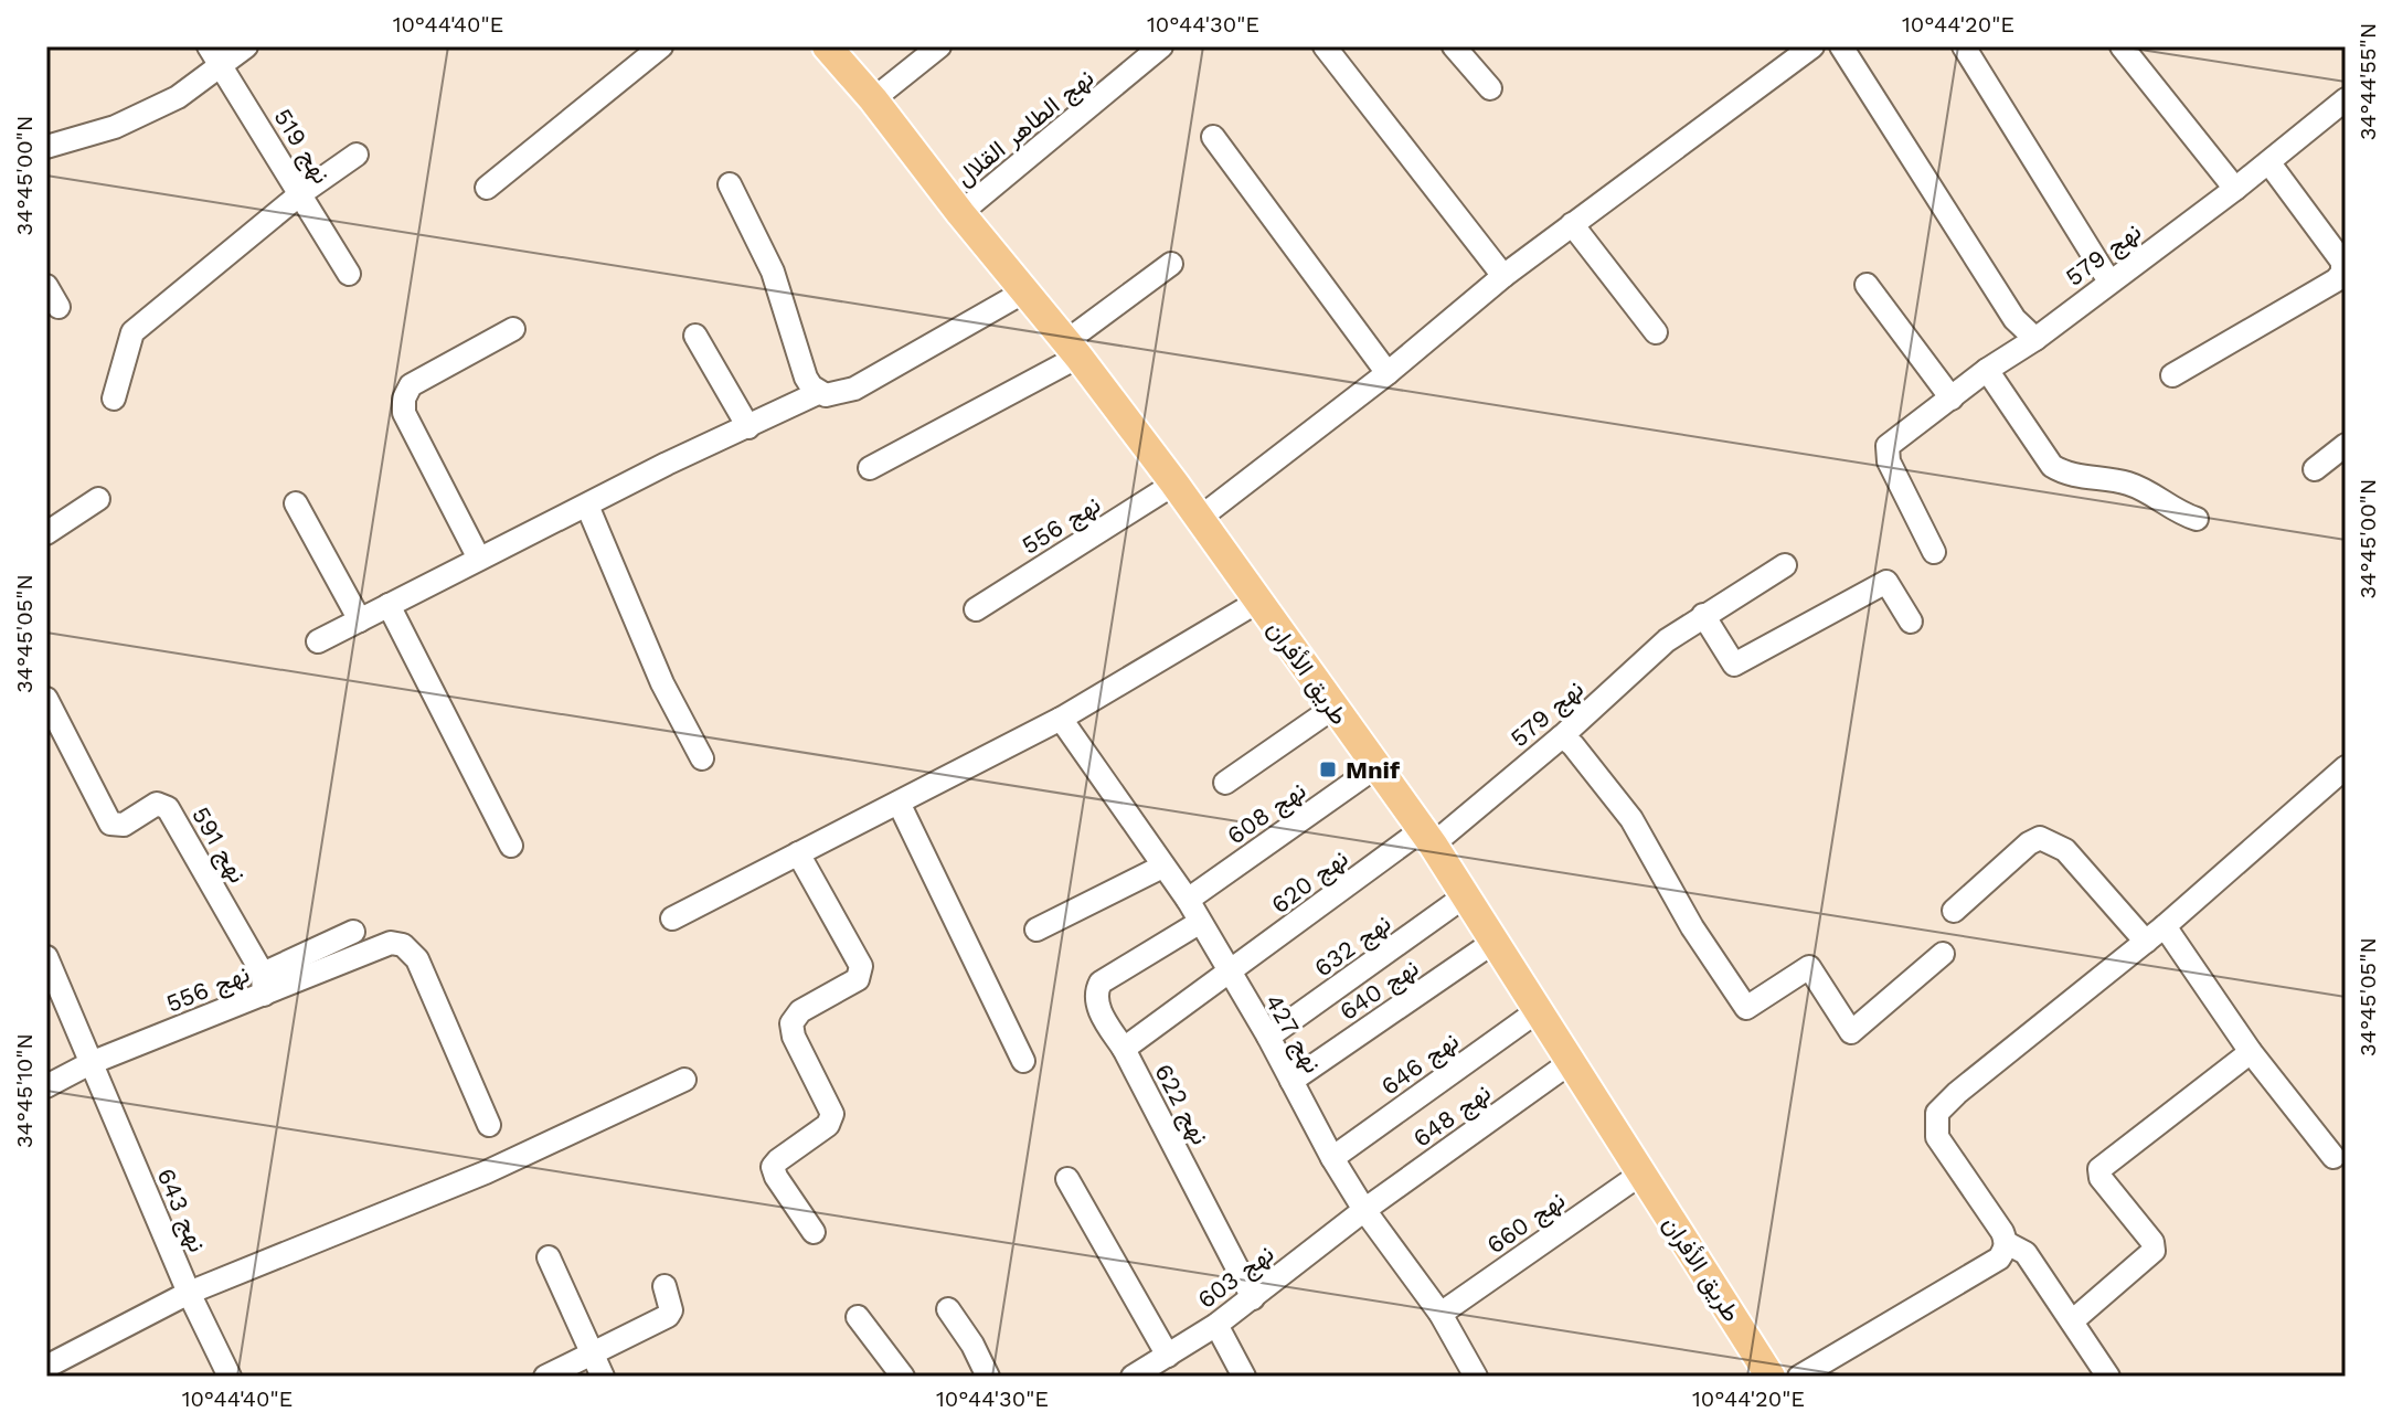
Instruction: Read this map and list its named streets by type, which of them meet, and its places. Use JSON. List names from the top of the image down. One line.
{"streets":{"main road":["طريق الأفران"],"street":["نهج الطاهر القلال","نهج 519","نهج 579","نهج 556","نهج 608","نهج 591","نهج 620","نهج 632","نهج 640","نهج 427","نهج 646","نهج 622","نهج 648","نهج 643","نهج 660","نهج 603"]},"crossings":[["نهج الطاهر القلال","طريق الأفران"],["نهج 579","طريق الأفران"],["نهج 579","نهج 620"],["نهج 556","طريق الأفران"],["نهج 556","نهج 591"],["نهج 556","نهج 643"],["طريق الأفران","نهج 608"],["طريق الأفران","نهج 620"],["طريق الأفران","نهج 632"],["طريق الأفران","نهج 640"],["طريق الأفران","نهج 646"],["طريق الأفران","نهج 648"],["طريق الأفران","نهج 660"],["نهج 608","نهج 427"],["نهج 620","نهج 427"],["نهج 620","نهج 622"],["نهج 632","نهج 427"],["نهج 640","نهج 427"],["نهج 427","نهج 646"],["نهج 427","نهج 622"],["نهج 427","نهج 648"],["نهج 427","نهج 660"],["نهج 427","نهج 603"],["نهج 622","نهج 603"],["نهج 648","نهج 603"]],"places":{"transit":["Mnif"]},"coordinates":["10°44'40\"E","10°44'30\"E","10°44'20\"E","34°44'55\"N","34°45'00\"N","34°45'05\"N","34°45'10\"N"]}
